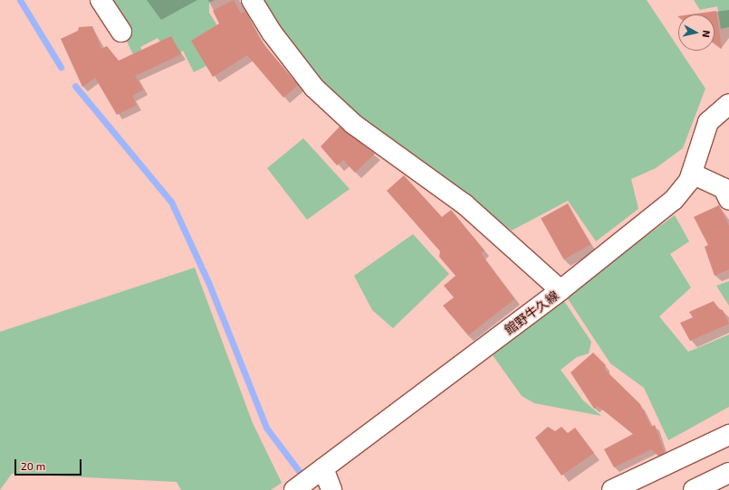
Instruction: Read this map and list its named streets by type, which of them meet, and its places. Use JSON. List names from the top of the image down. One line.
{"streets":{"main road":["館野牛久線"]},"scale_bar":"20 m","north":"right"}
